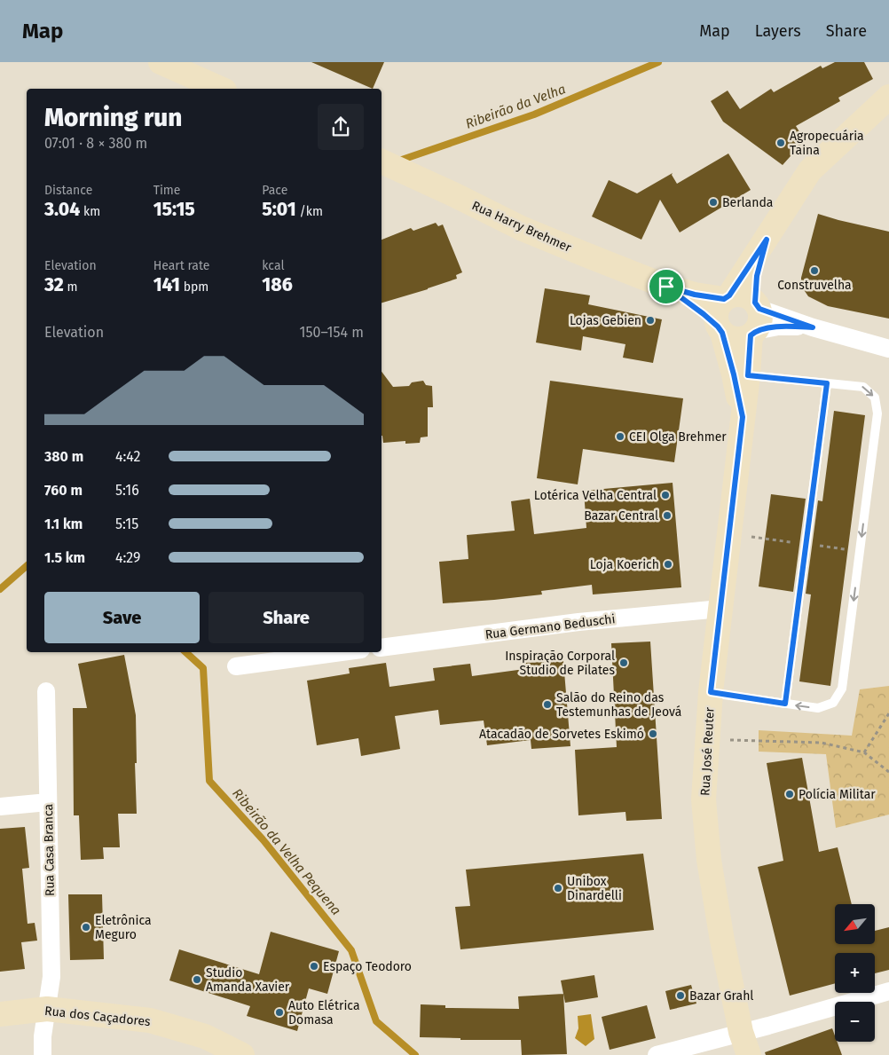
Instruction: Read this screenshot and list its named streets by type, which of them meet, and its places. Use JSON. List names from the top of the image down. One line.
{"streets":{"main road":["Rua Harry Brehmer","Rua José Reuter","Rua dos Caçadores"],"street":["Rua Germano Beduschi","Rua Casa Branca"]},"crossings":[["Rua Harry Brehmer","Rua José Reuter"],["Rua Germano Beduschi","Rua José Reuter"],["Rua Casa Branca","Rua dos Caçadores"]],"water":["Ribeirão da Velha","Ribeirão da Velha Pequena"],"places":["Agropecuária Taina","Berlanda","Construvelha","Lojas Gebien","CEI Olga Brehmer","Lotérica Velha Central","Bazar Central","Loja Koerich","Inspiração Corporal Studio de Pilates","Salão do Reino das Testemunhas de Jeová","Atacadão de Sorvetes Eskimó","Polícia Militar","Unibox Dinardelli","Eletrônica Meguro","Espaço Teodoro","Studio Amanda Xavier","Bazar Grahl","Auto Elétrica Domasa"],"north":"bottom left","page":{"header":"Map","nav":["Map","Layers","Share"],"heading":["Morning run","07:01 · 8 × 380 m"],"stats":[["Distance","3.04 km"],["Time","15:15"],["Pace","5:01 /km"],["Elevation","32 m"],["Heart rate","141 bpm"],["kcal","186"]],"chart":["Elevation","150–154 m"],"list":[{"name":"380 m","note":"4:42"},{"name":"760 m","note":"5:16"},{"name":"1.1 km","note":"5:15"},{"name":"1.5 km","note":"4:29"}],"buttons":["Save","Share"],"map_buttons":["+","−"]}}
